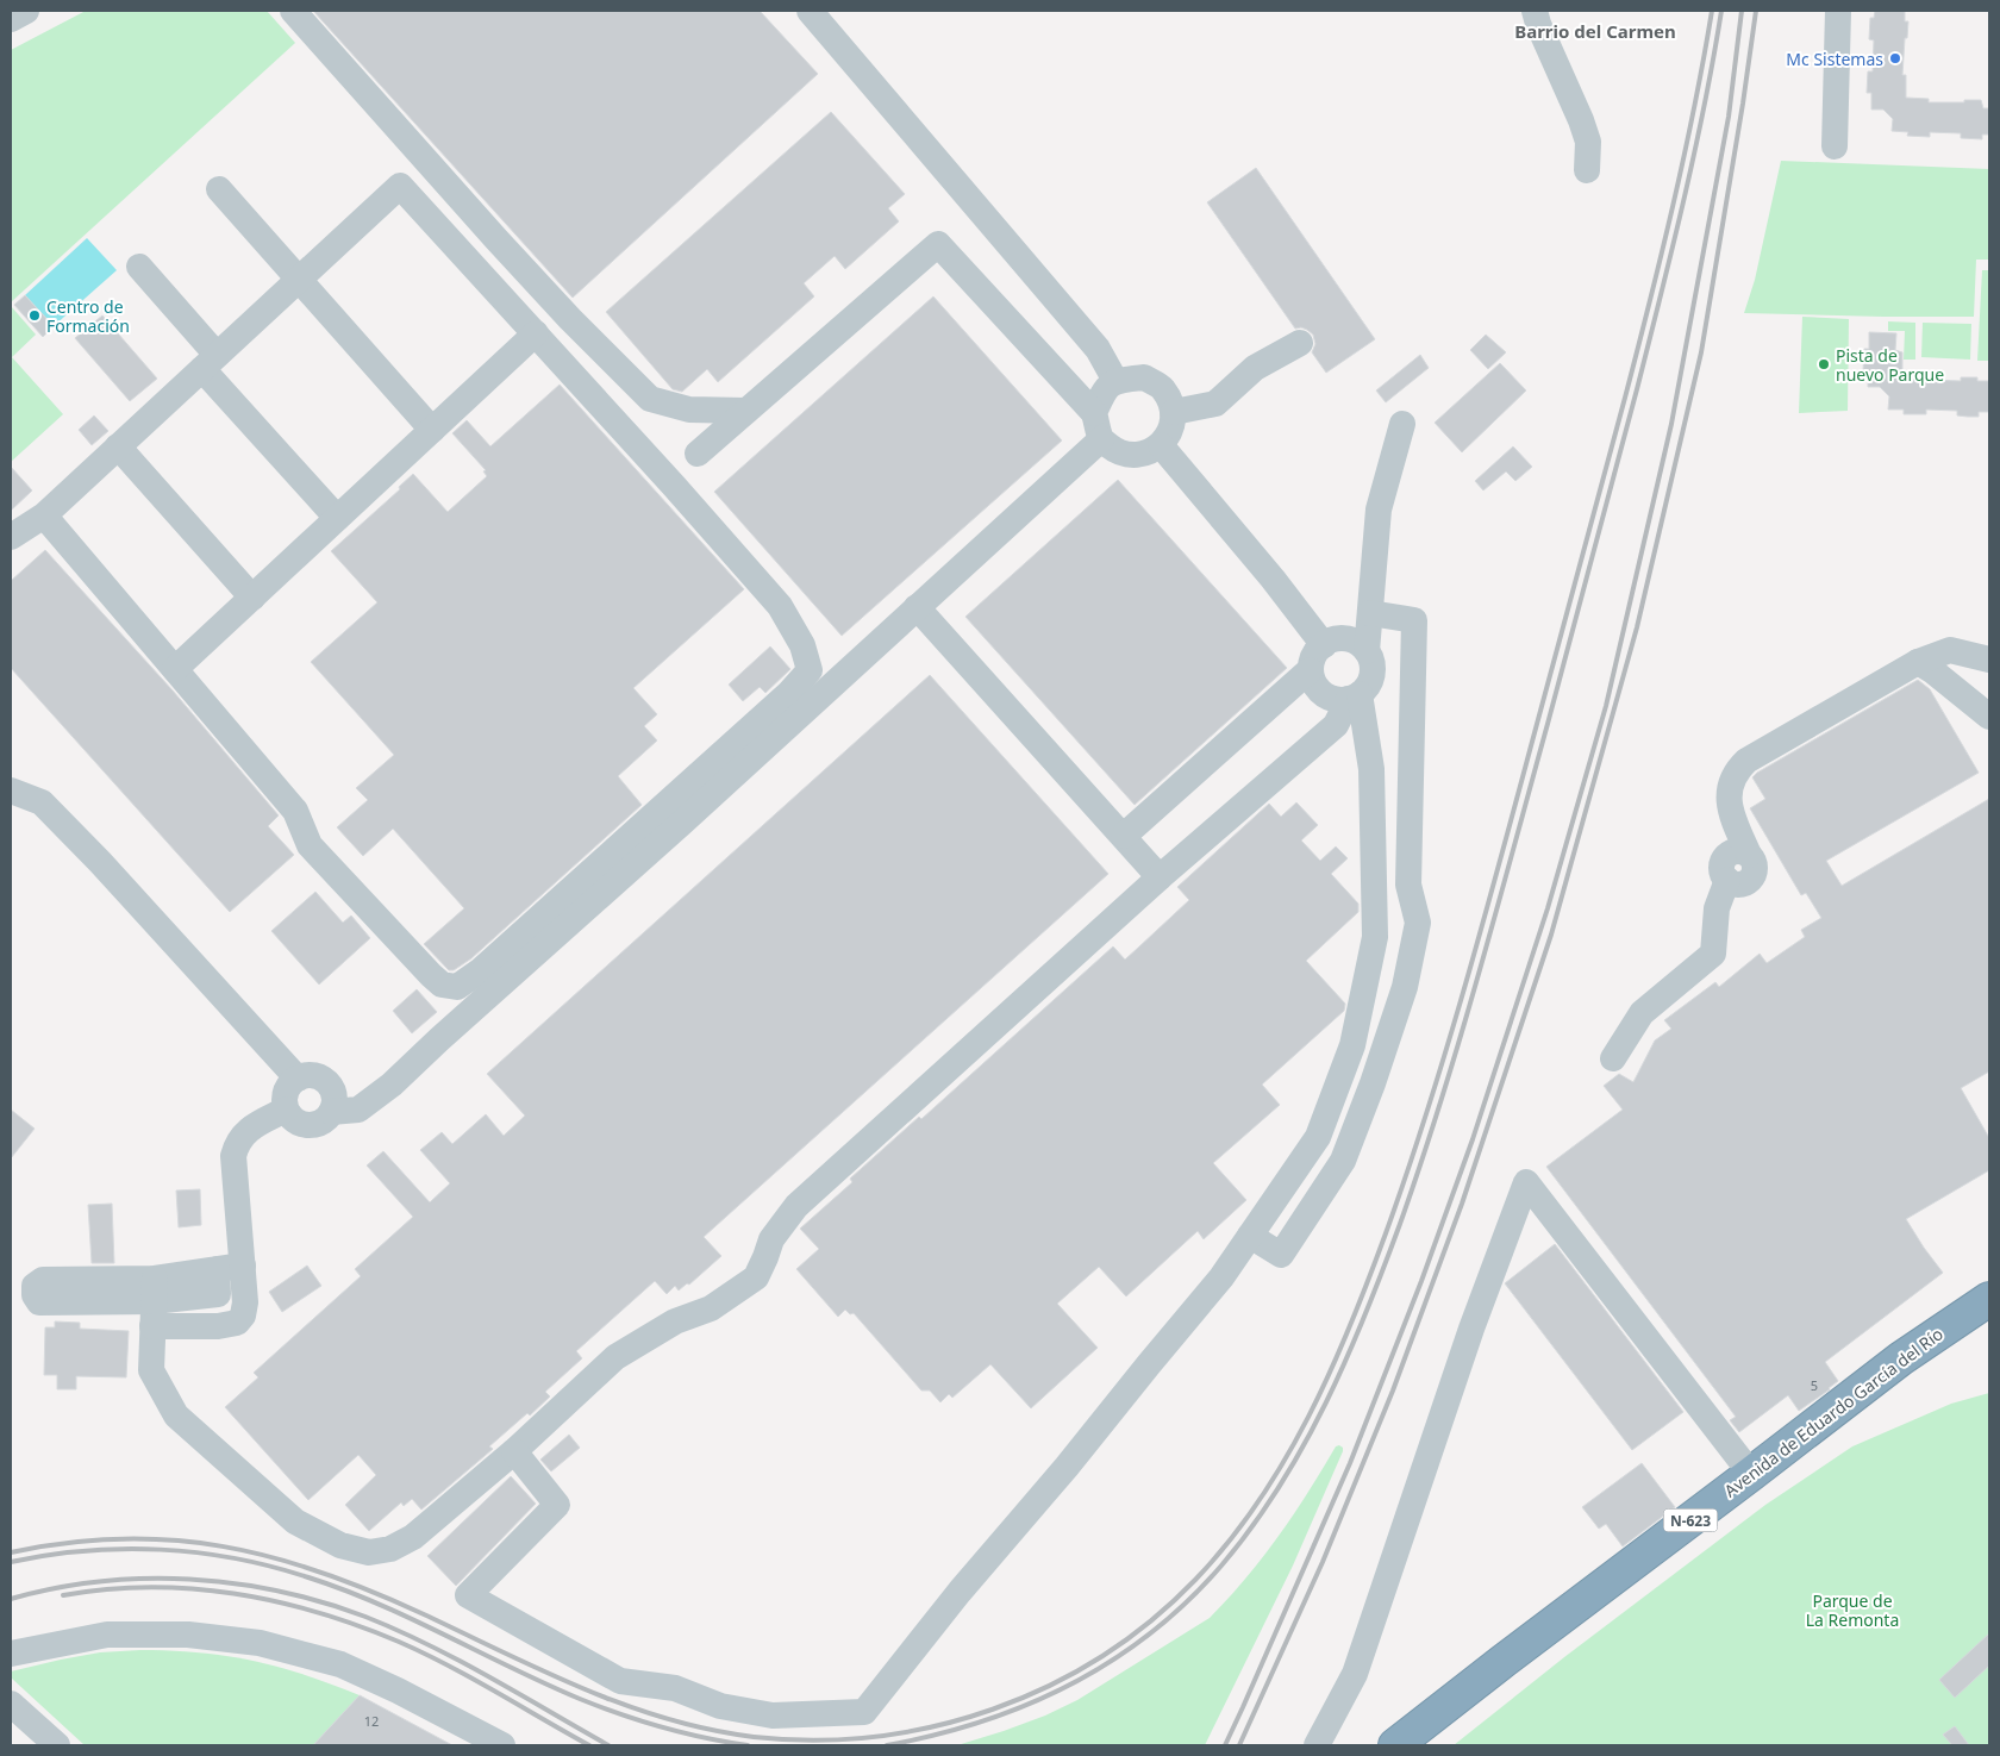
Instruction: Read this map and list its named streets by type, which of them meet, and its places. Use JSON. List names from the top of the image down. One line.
{"streets":{"highway":["Avenida de Eduardo García del Río","N-623"]},"districts":["Barrio del Carmen"],"parks":["Parque de La Remonta"],"places":["Mc Sistemas","Centro de Formación","Pista de nuevo Parque"],"house_numbers":["5","12"]}
